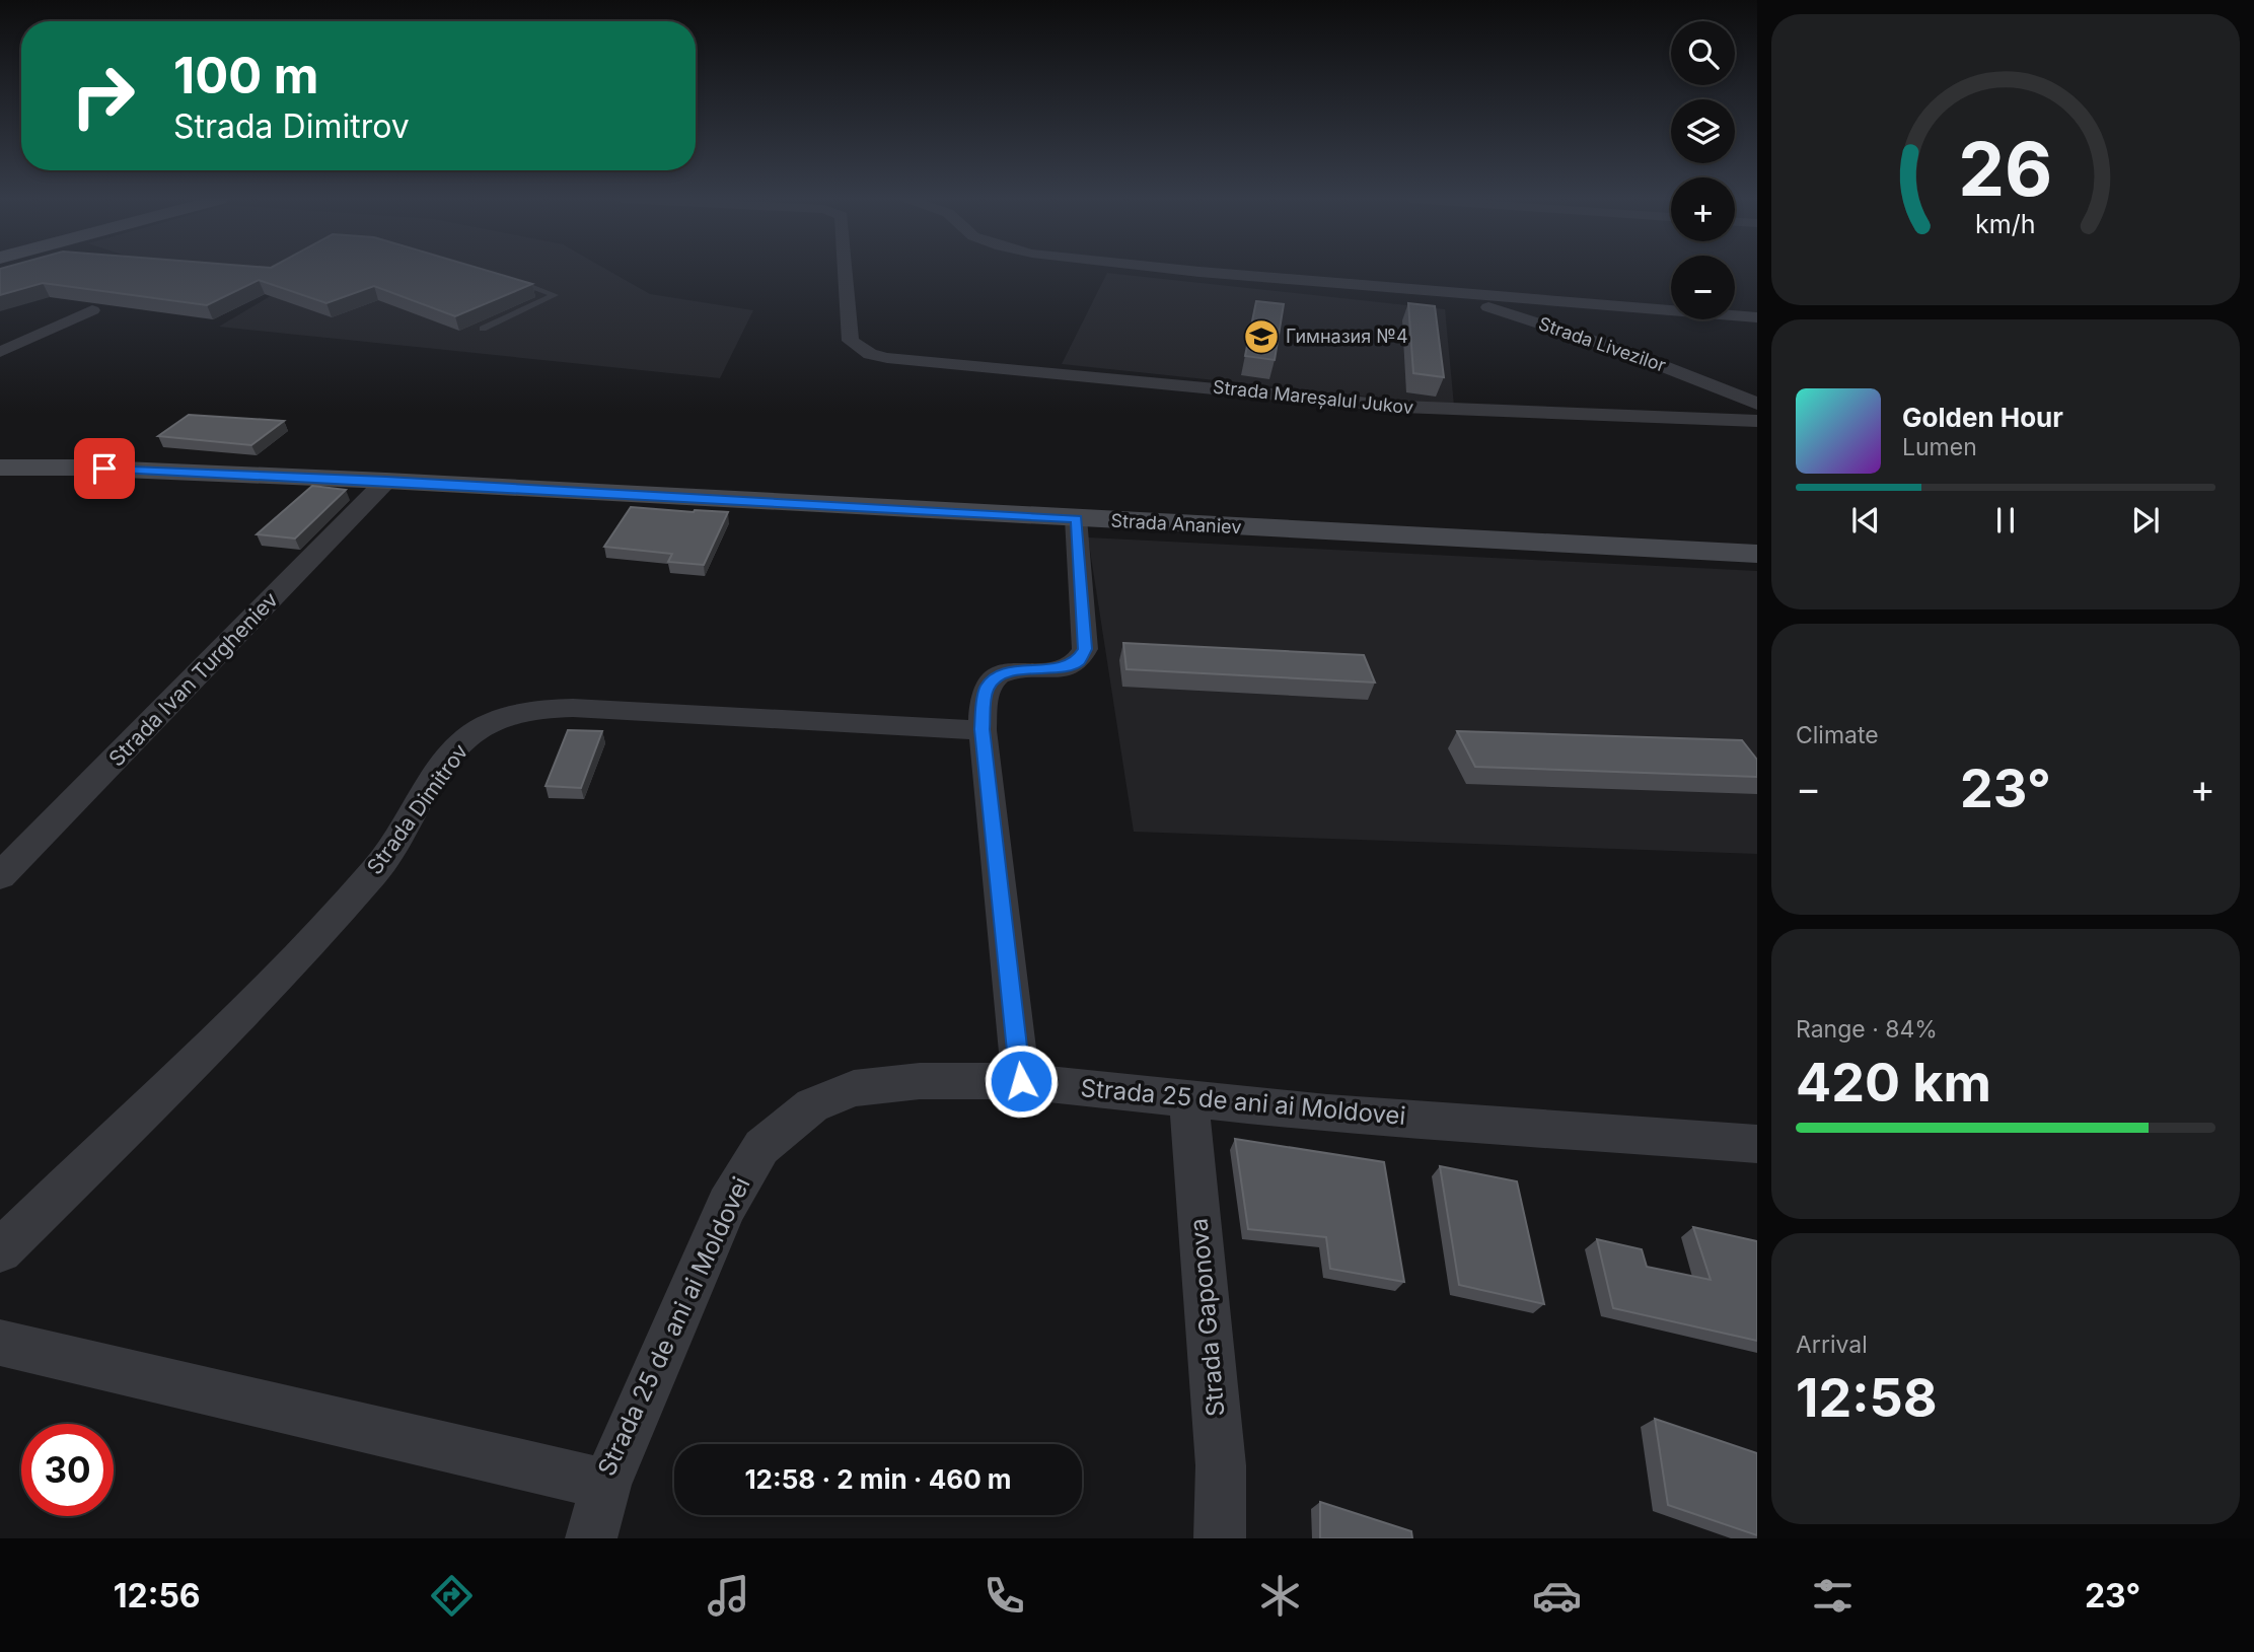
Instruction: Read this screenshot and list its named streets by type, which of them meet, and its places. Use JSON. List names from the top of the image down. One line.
{"streets":{"street":["Strada Livezilor","Strada Mareșalul Jukov","Strada Ananiev","Strada Ivan Turgheniev","Strada Dimitrov","Strada 25 de ani ai Moldovei","Strada Gaponova"]},"crossings":[["Strada Ananiev","Strada Ivan Turgheniev"],["Strada 25 de ani ai Moldovei","Strada Gaponova"]],"places":{"school or university":["Гимназия №4"]},"page":{"map_buttons":["+","−"],"turn":["100 m","Strada Dimitrov"],"song":["Golden Hour","Lumen"],"tile":["Climate",["Range · 84%","420 km"],["Arrival","12:58"]],"heat":["−","23°","+"],"limit":"30","trip":"12:58 · 2 min · 460 m","tabs":["12:56","23°"],"gauge":["26","km/h"]}}
